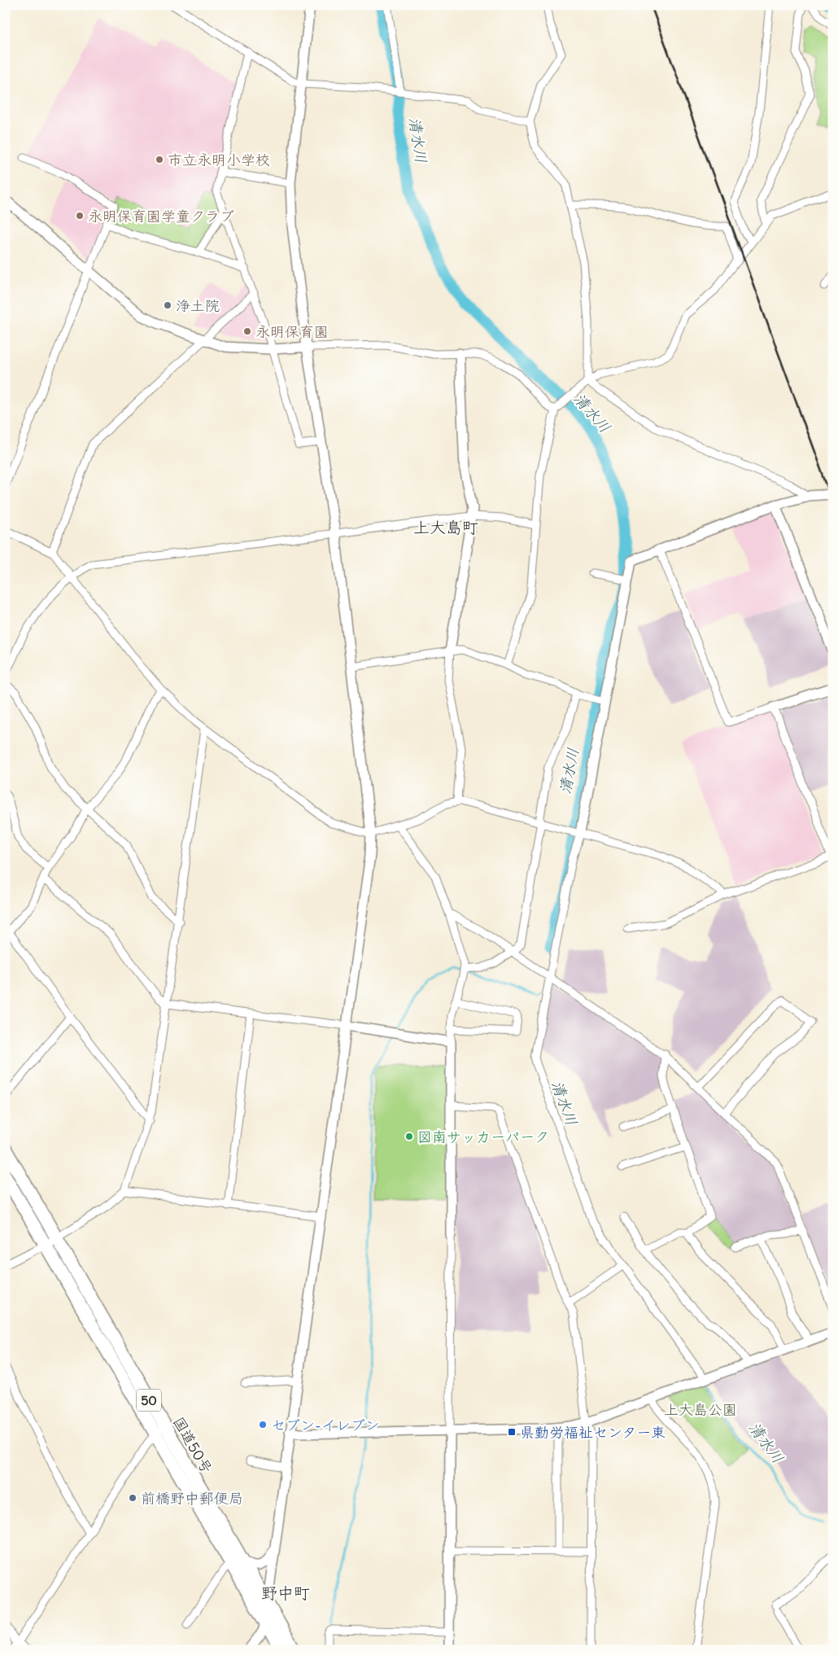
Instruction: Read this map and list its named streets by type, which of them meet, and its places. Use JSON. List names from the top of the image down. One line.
{"streets":{"highway":["50","国道50号"]},"districts":["上大島町","野中町"],"water":["清水川"],"parks":["上大島公園"],"places":{"other":["市立永明小学校","永明保育園学童クラブ","浄土院","永明保育園","図南サッカーパーク","セブン-イレブン","前橋野中郵便局"],"transit":["県勤労福祉センター東"]}}
